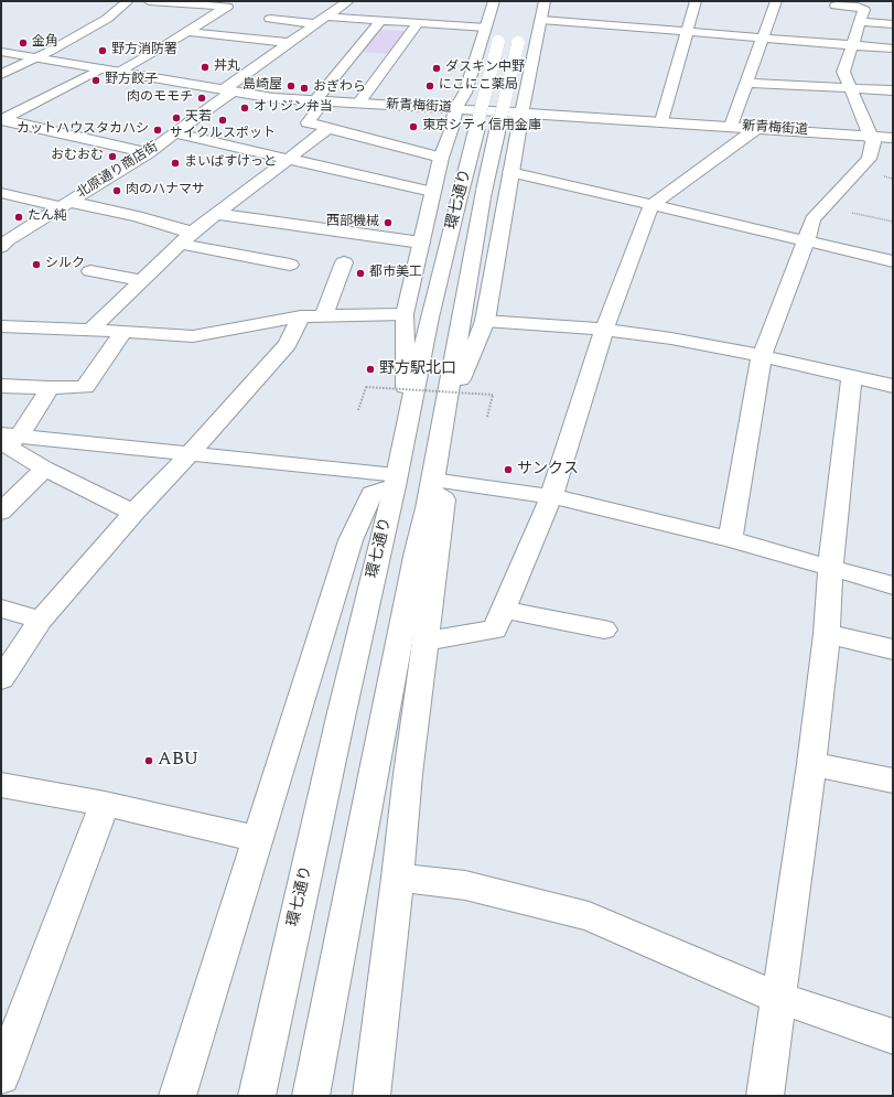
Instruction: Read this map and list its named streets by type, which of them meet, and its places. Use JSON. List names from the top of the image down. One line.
{"streets":{"street":["新青梅街道","北原通り商店街","環七通り"]},"crossings":[["新青梅街道","北原通り商店街"]],"places":["金角","野方消防署","丼丸","ダスキン中野","野方餃子","島崎屋","にこにこ薬局","おぎわら","肉のモモチ","オリジン弁当","天若","サイクルスポット","東京シティ信用金庫","カットハウスタカハシ","おむおむ","まいばすけっと","肉のハナマサ","たん純","西部機械","シルク","都市美工","野方駅北口","サンクス","ABU"]}
